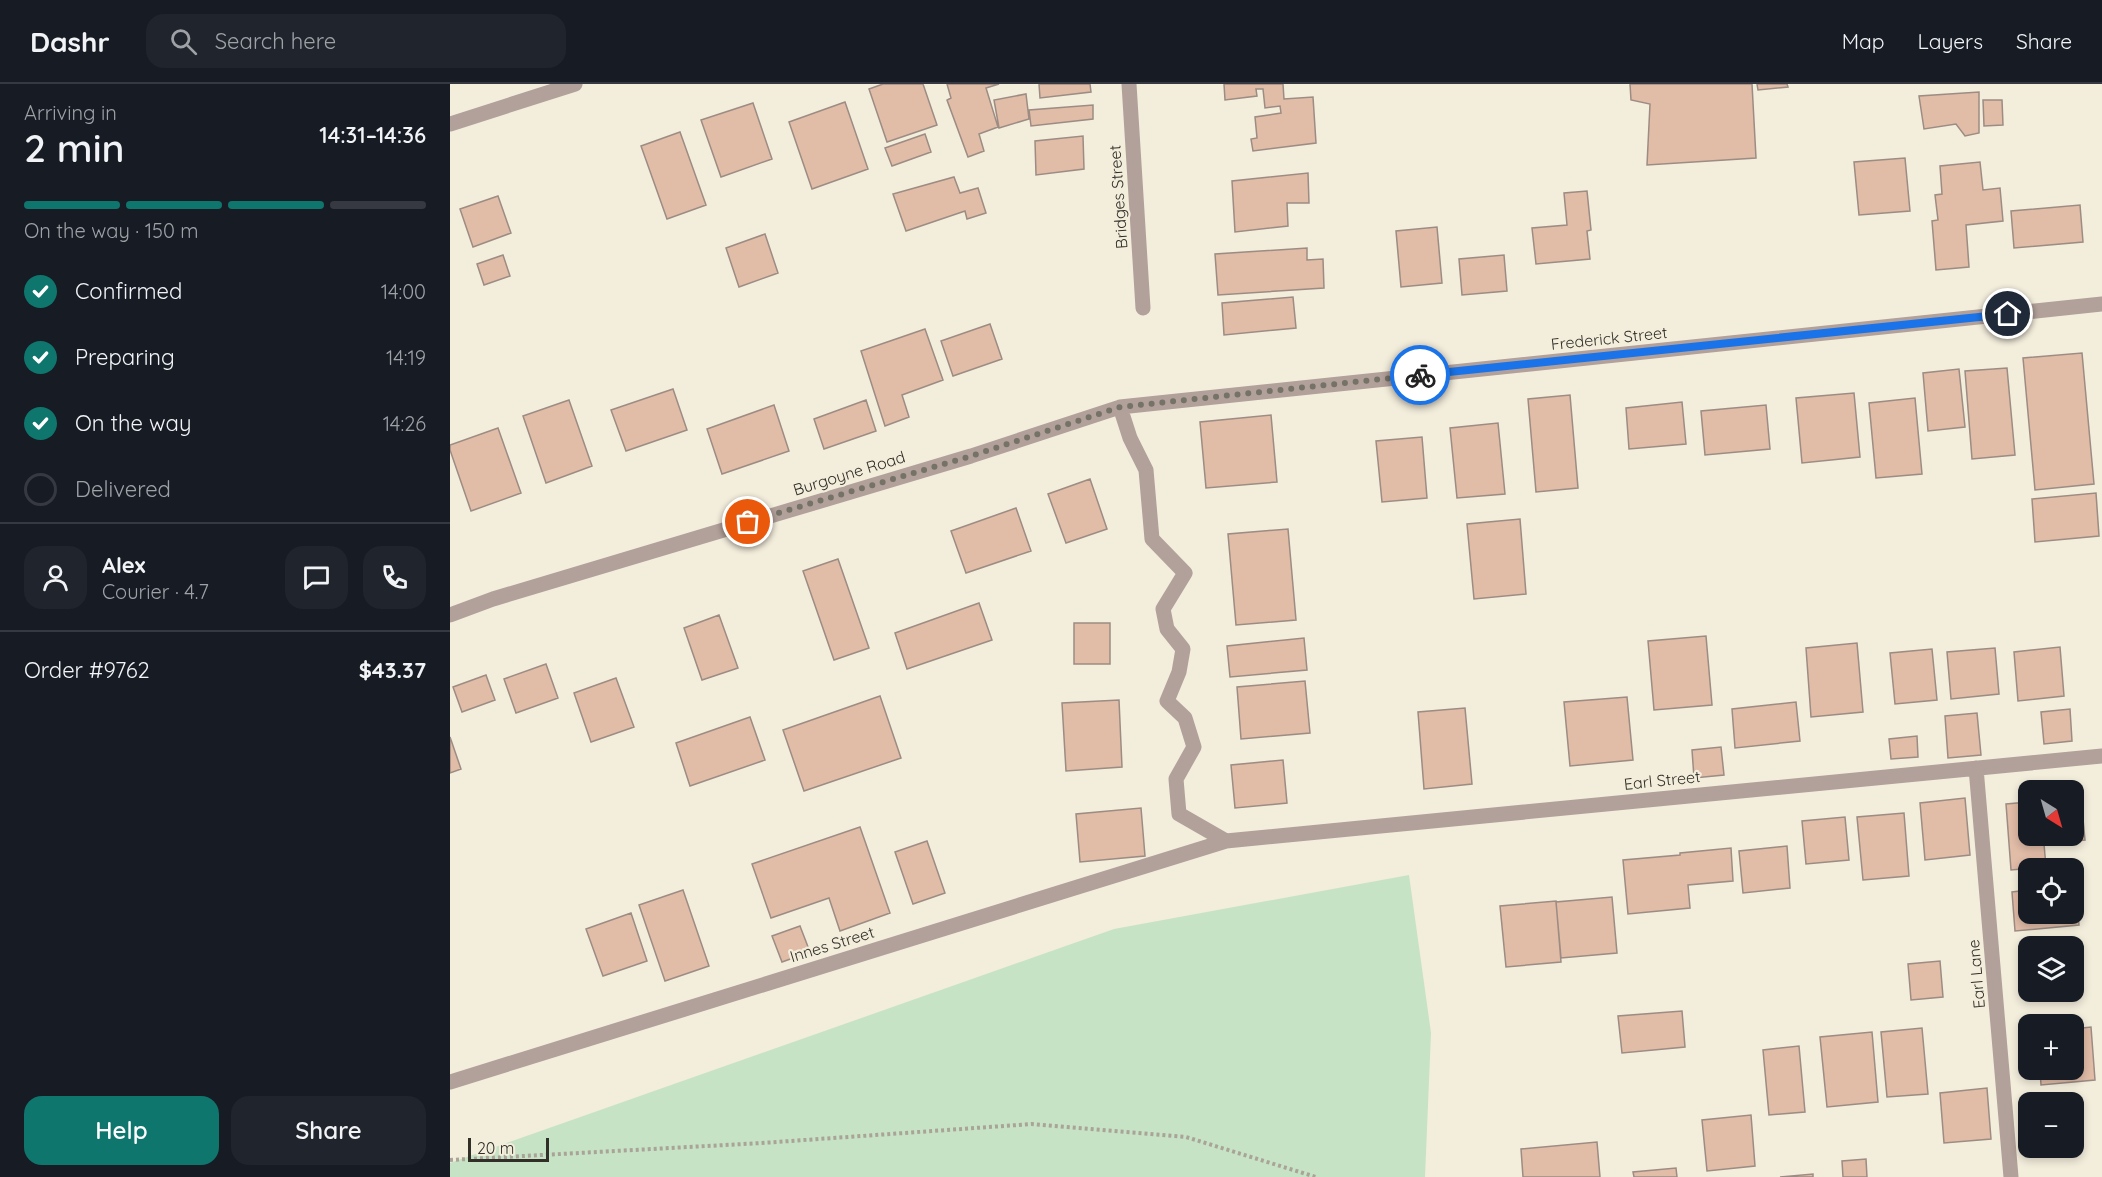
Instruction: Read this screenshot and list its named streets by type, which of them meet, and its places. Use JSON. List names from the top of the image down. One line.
{"streets":{"street":["Bridges Street","Frederick Street","Burgoyne Road","Earl Street","Innes Street","Earl Lane"]},"crossings":[["Frederick Street","Burgoyne Road"],["Earl Street","Innes Street"],["Earl Street","Earl Lane"]],"scale_bar":"20 m","north":"bottom right","page":{"header":"Dashr","search":"Search here","nav":["Map","Layers","Share"],"heading":["2 min","Arriving in","14:31–14:36"],"panel":["Alex","Courier · 4.7","Order #9762","$43.37"],"bar":"On the way · 150 m","list":[["Confirmed","14:00"],["Preparing","14:19"],["On the way","14:26"],"Delivered"],"map_buttons":["+","−"],"buttons":["Help","Share"],"scale":"20 m"}}
